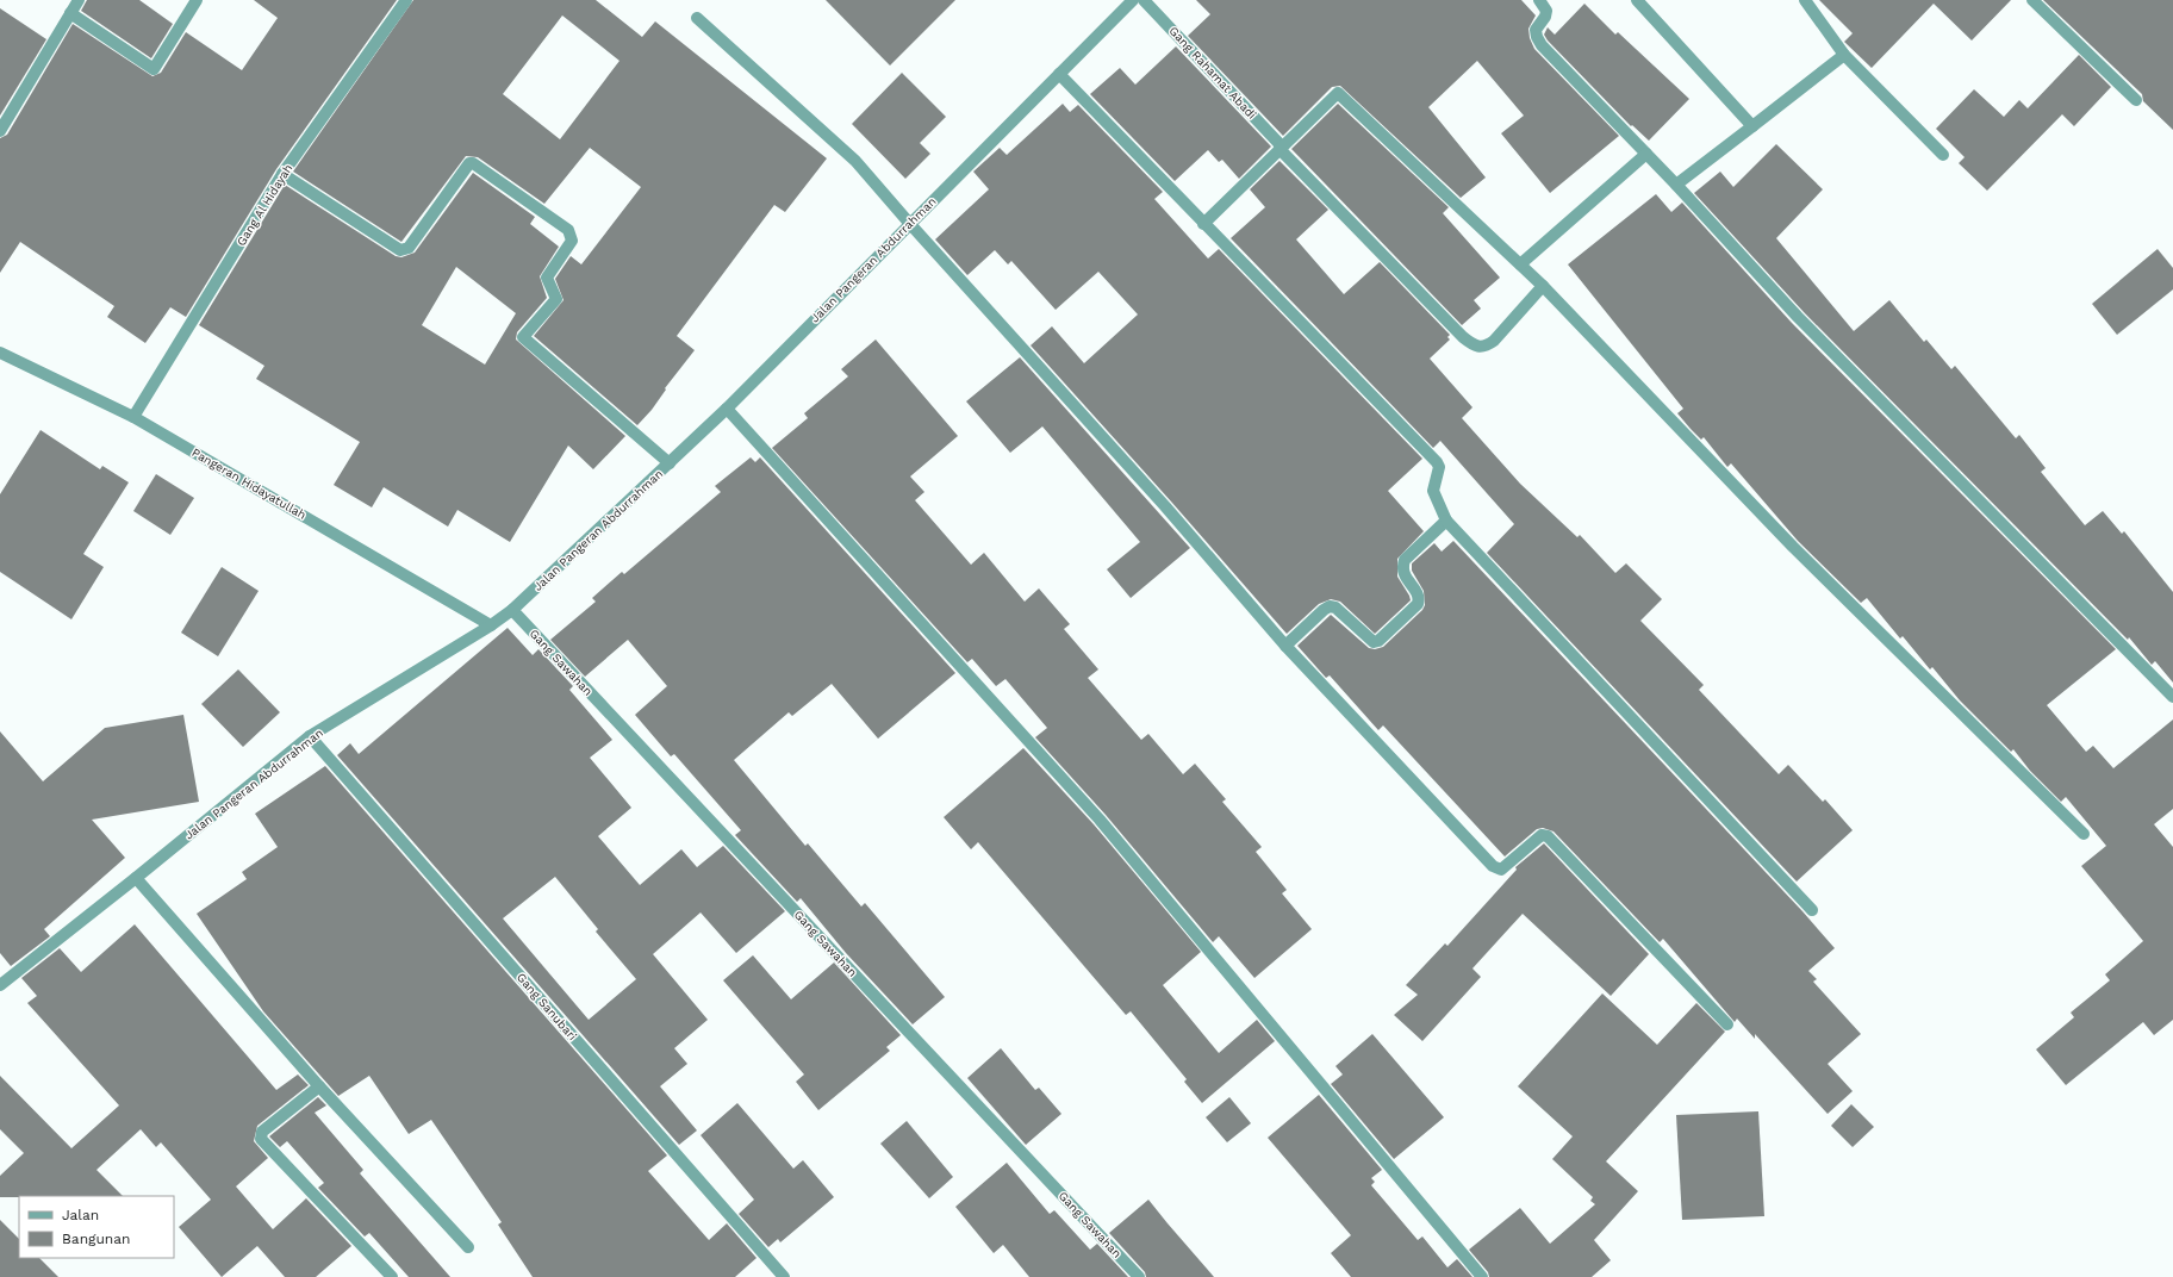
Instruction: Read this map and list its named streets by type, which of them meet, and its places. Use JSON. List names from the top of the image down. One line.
{"streets":{"street":["Gang Rahamat Abadi","Gang Al Hidayah","Jalan Pangeran Abdurrahman","Pangeran Hidayatullah","Gang Sawahan","Gang Sanubari"]},"crossings":[["Gang Al Hidayah","Pangeran Hidayatullah"],["Jalan Pangeran Abdurrahman","Pangeran Hidayatullah"],["Jalan Pangeran Abdurrahman","Gang Sawahan"],["Jalan Pangeran Abdurrahman","Gang Sanubari"]],"legend":["Jalan","Bangunan"]}
